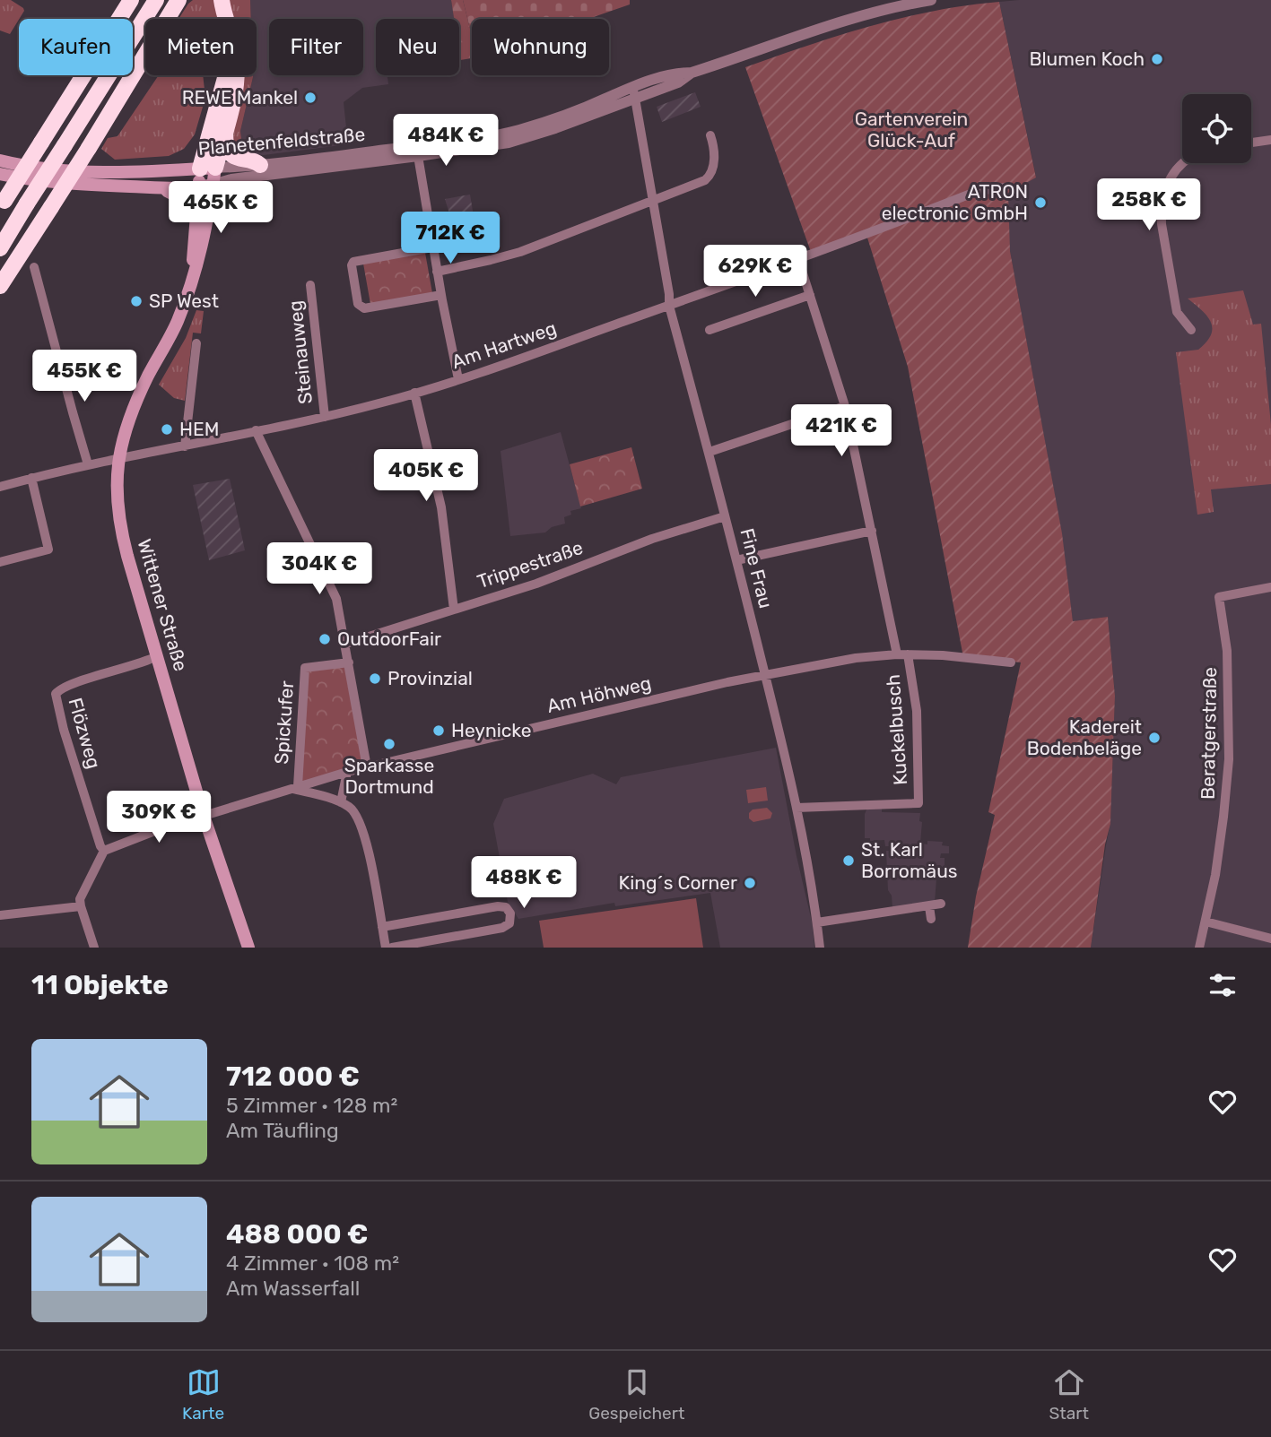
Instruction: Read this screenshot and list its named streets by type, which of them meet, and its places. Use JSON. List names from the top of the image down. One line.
{"streets":{"main road":["Planetenfeldstraße","Wittener Straße"],"street":["Am Hartweg","Steinauweg","Trippestraße","Fine Frau","Am Höhweg","Spickufer","Kuckelbusch","Flözweg","Beratgerstraße"]},"crossings":[["Planetenfeldstraße","Fine Frau"],["Planetenfeldstraße","Wittener Straße"],["Am Hartweg","Steinauweg"],["Am Hartweg","Fine Frau"],["Am Hartweg","Wittener Straße"],["Trippestraße","Fine Frau"],["Fine Frau","Am Höhweg"],["Fine Frau","Kuckelbusch"],["Wittener Straße","Am Höhweg"],["Wittener Straße","Flözweg"],["Am Höhweg","Spickufer"],["Am Höhweg","Kuckelbusch"],["Am Höhweg","Flözweg"]],"parks":["Gartenverein Glück-Auf"],"places":["Blumen Koch","REWE Mankel","ATRON electronic GmbH","SP West","HEM","OutdoorFair","Provinzial","Heynicke","Kadereit Bodenbeläge","Sparkasse Dortmund","St. Karl Borromäus","King´s Corner"],"page":{"chip":["Kaufen","Mieten","Filter","Neu","Wohnung"],"price":["484K €","258K €","465K €","712K €","629K €","455K €","421K €","405K €","304K €","309K €","488K €"],"heading":"11 Objekte","list":[{"name":"712 000 €","note":"5 Zimmer · 128 m² · Am Täufling"},{"name":"488 000 €","note":"4 Zimmer · 108 m² · Am Wasserfall"}],"tabs":["Karte","Gespeichert","Start"]}}
